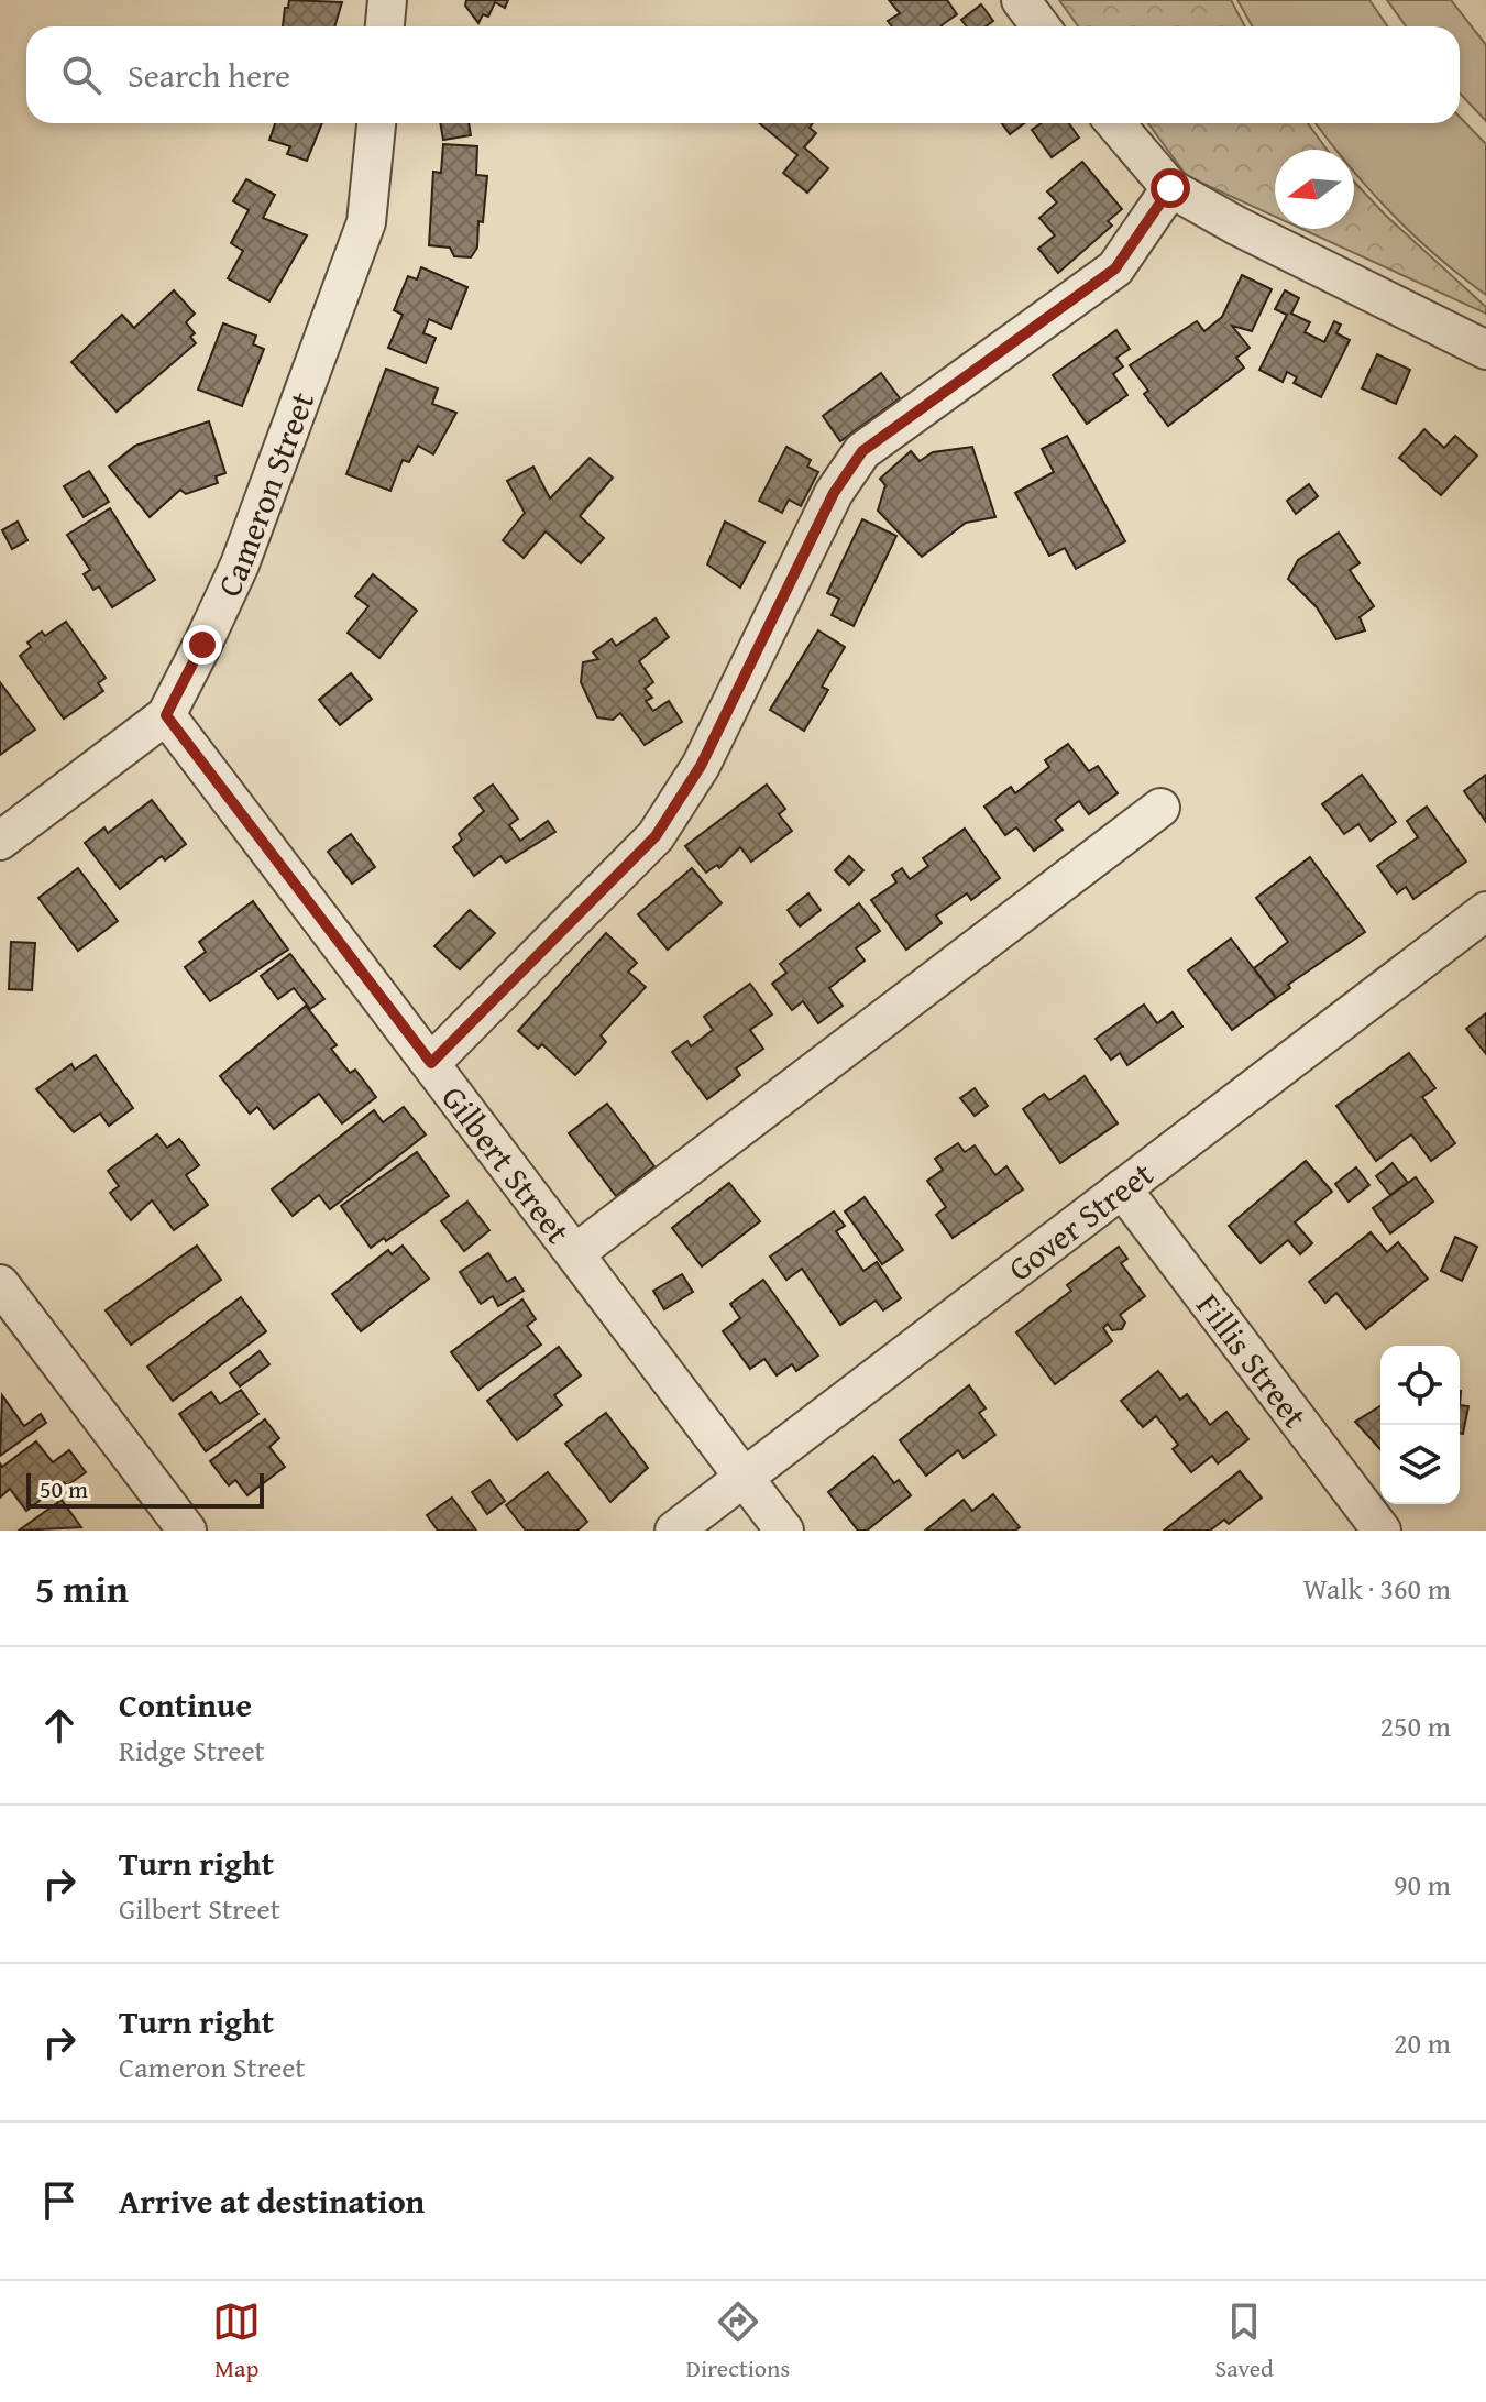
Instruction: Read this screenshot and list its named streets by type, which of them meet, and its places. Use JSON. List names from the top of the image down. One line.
{"streets":{"street":["Cameron Street","Gilbert Street","Gover Street","Fillis Street"]},"crossings":[["Cameron Street","Gilbert Street"],["Gilbert Street","Gover Street"],["Gover Street","Fillis Street"]],"scale_bar":"50 m","north":"left","page":{"search":"Search here","scale":"50 m","heading":["5 min","Walk · 360 m"],"list":[["Continue","Ridge Street","250 m"],["Turn right","Gilbert Street","90 m"],["Turn right","Cameron Street","20 m"],"Arrive at destination"],"nav":["Map","Directions","Saved"]}}
